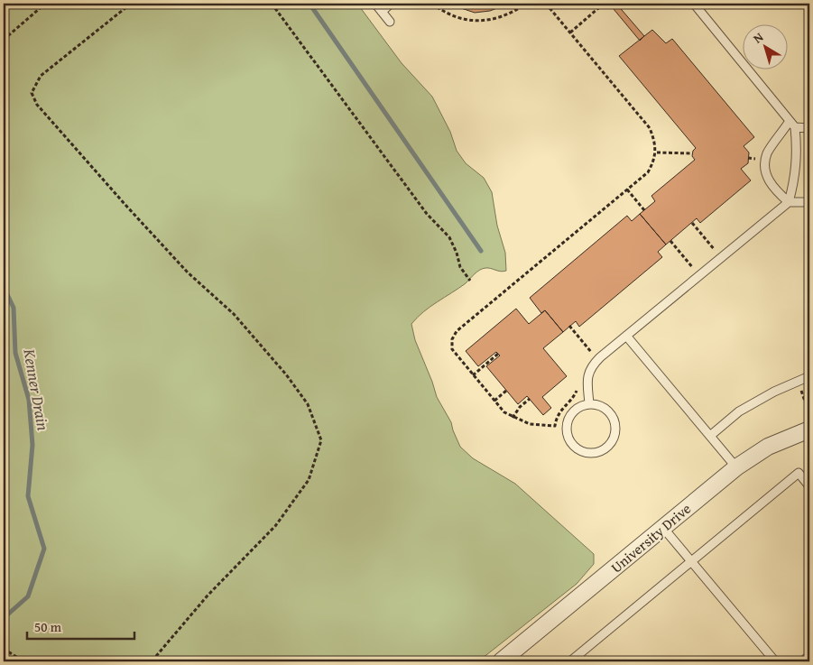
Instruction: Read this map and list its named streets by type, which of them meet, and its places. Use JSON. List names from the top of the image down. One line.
{"streets":{"street":["University Drive"]},"water":["Kenner Drain"],"scale_bar":"50 m","north":"top left"}
